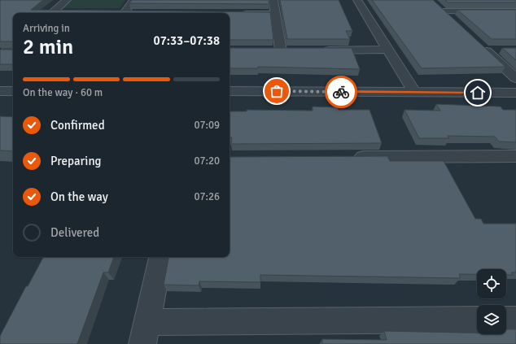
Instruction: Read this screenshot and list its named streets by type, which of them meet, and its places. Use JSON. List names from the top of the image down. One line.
{"page":{"heading":["2 min","Arriving in","07:33–07:38"],"bar":"On the way · 60 m","list":[["Confirmed","07:09"],["Preparing","07:20"],["On the way","07:26"],"Delivered"]}}
